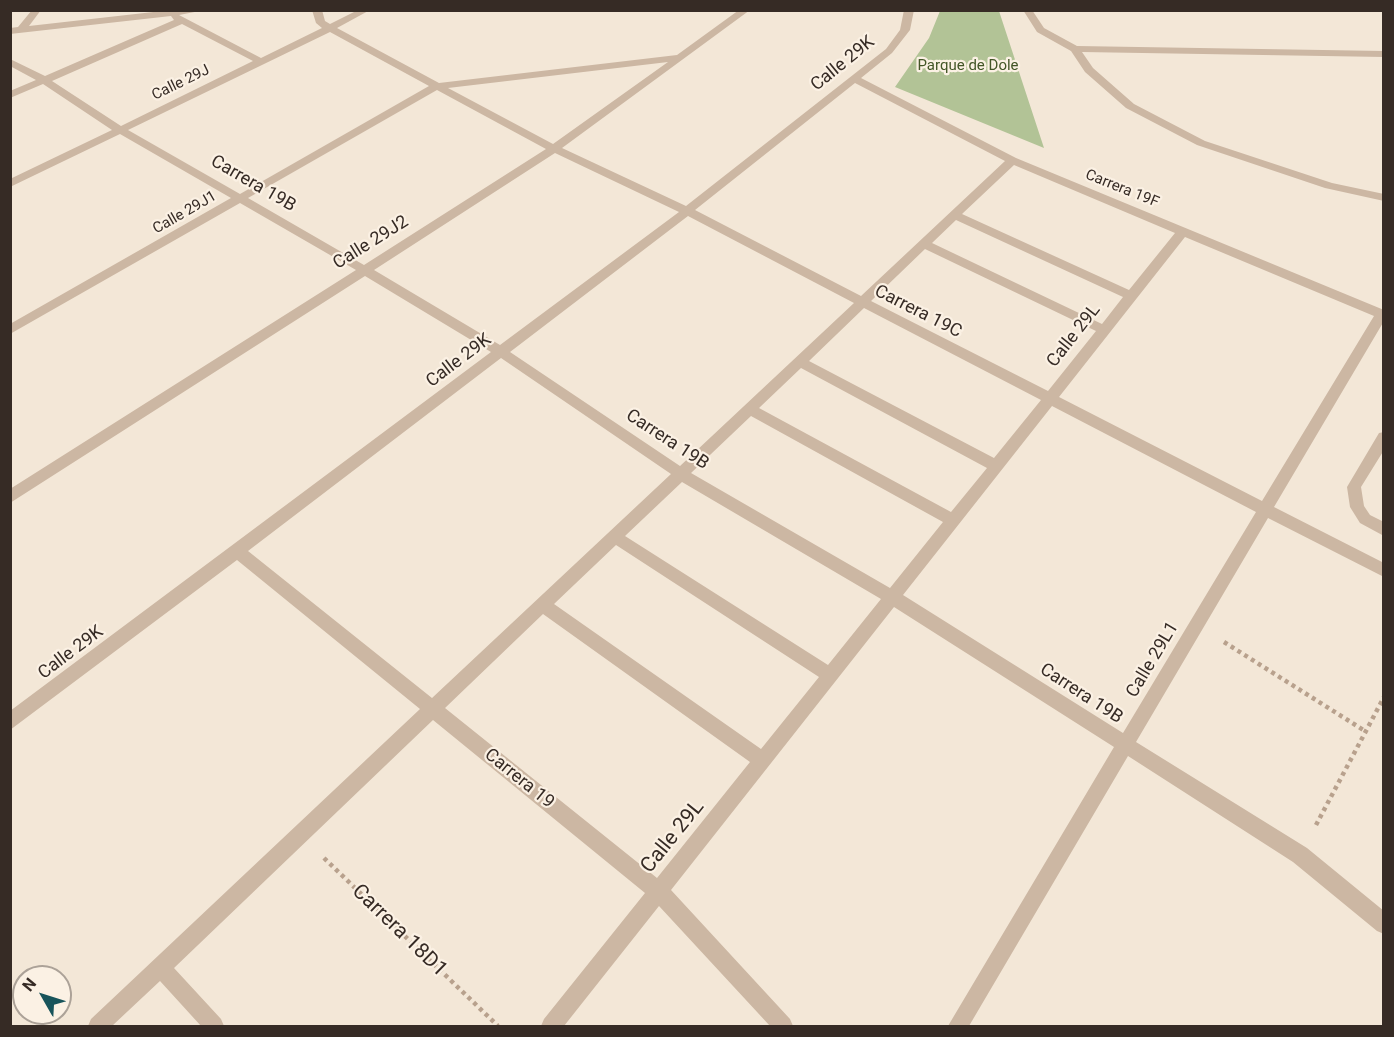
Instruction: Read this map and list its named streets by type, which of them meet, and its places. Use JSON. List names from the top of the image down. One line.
{"streets":{"street":["Calle 29K","Calle 29J","Carrera 19B","Carrera 19F","Calle 29J1","Calle 29J2","Carrera 19C","Calle 29L","Calle 29L1","Carrera 19"],"path":["Carrera 18D1"]},"crossings":[["Calle 29K","Carrera 19B"],["Calle 29K","Carrera 19F"],["Calle 29K","Carrera 19C"],["Calle 29K","Carrera 19"],["Calle 29J","Carrera 19B"],["Calle 29J","Carrera 19C"],["Carrera 19B","Calle 29J1"],["Carrera 19B","Calle 29J2"],["Carrera 19B","Calle 29L"],["Carrera 19B","Calle 29L1"],["Carrera 19F","Calle 29L"],["Carrera 19F","Calle 29L1"],["Calle 29J1","Carrera 19C"],["Calle 29J2","Carrera 19C"],["Carrera 19C","Calle 29L"],["Carrera 19C","Calle 29L1"],["Calle 29L","Carrera 19"]],"parks":["Parque de Dole"],"north":"top left"}
